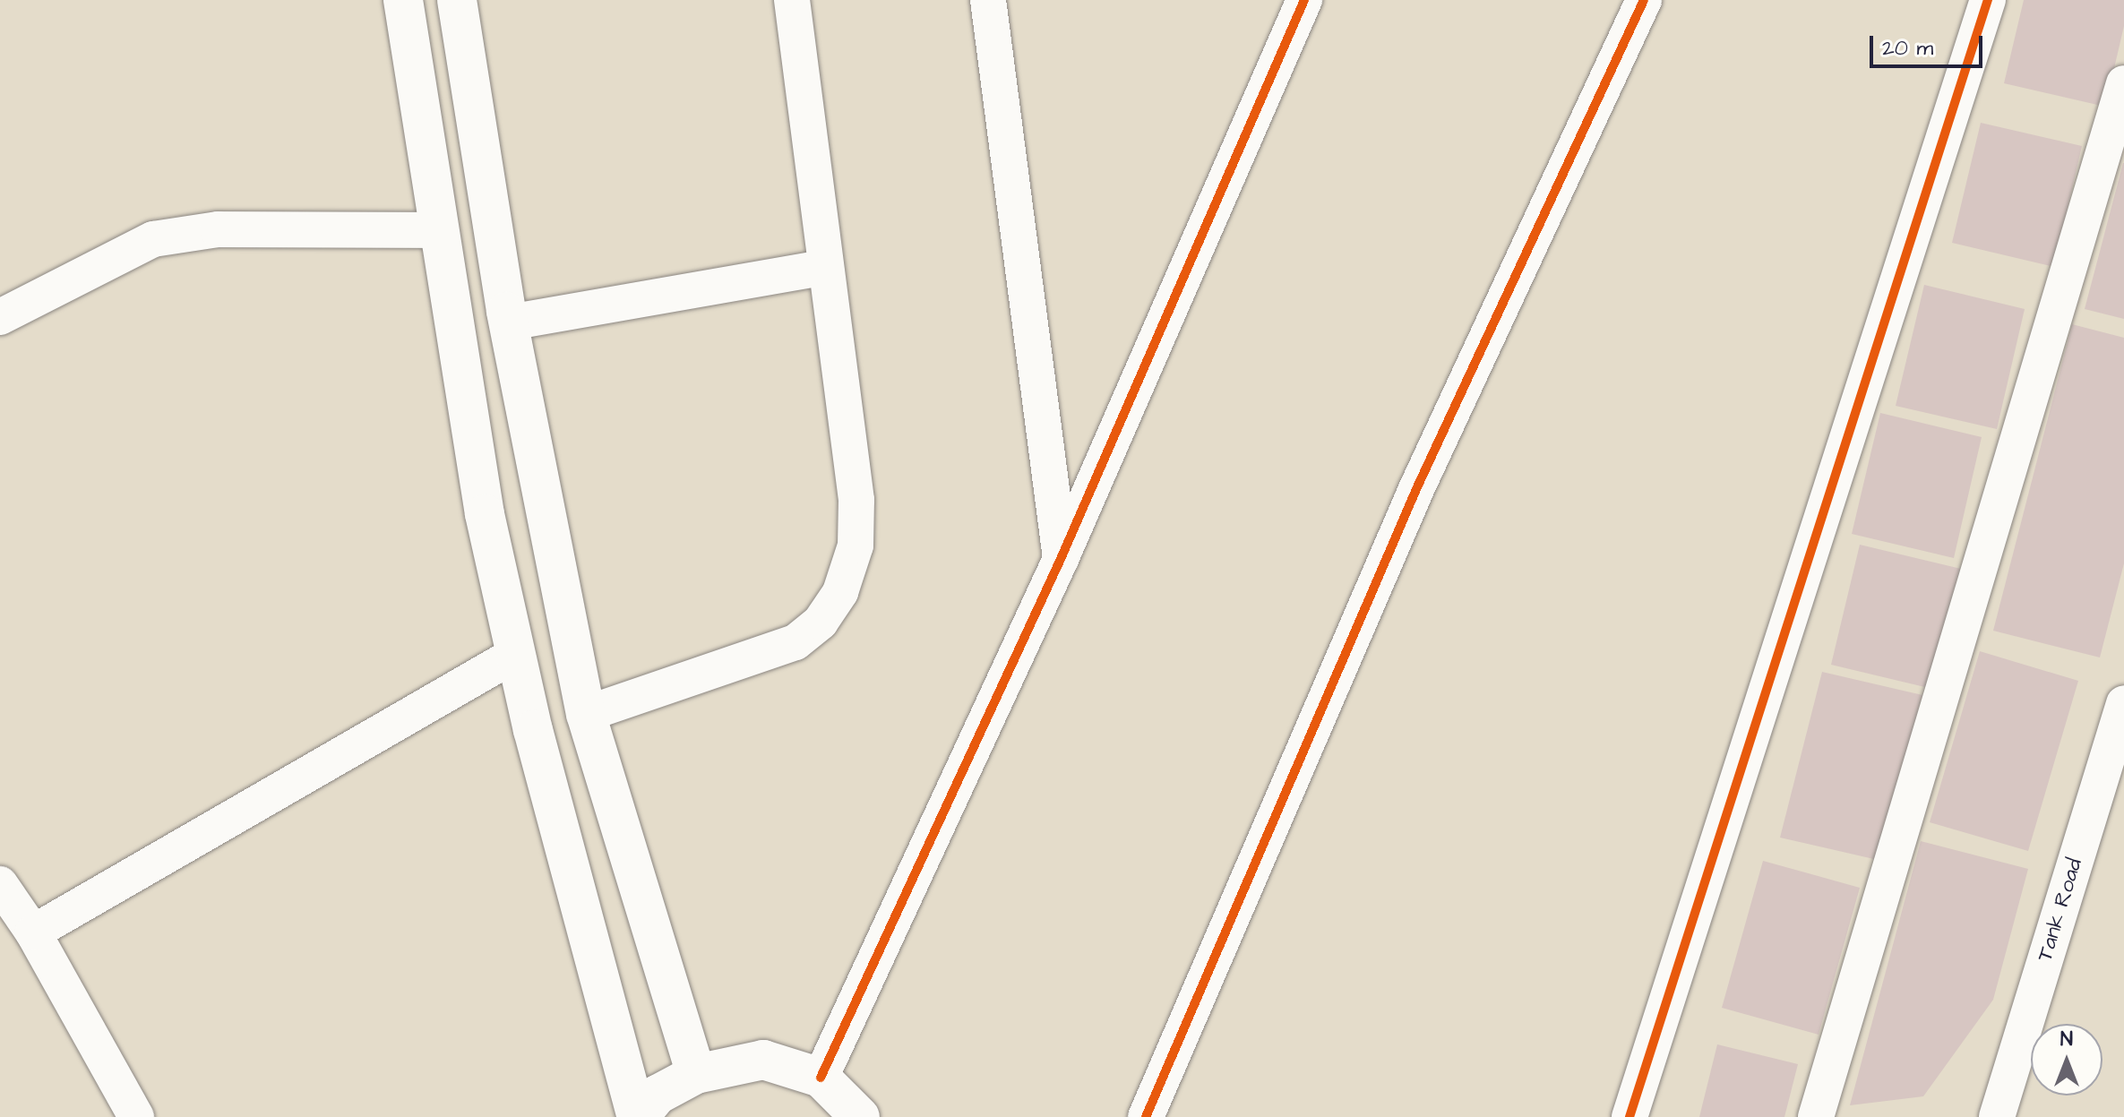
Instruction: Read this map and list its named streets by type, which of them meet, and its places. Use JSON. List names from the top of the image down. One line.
{"streets":{"street":["Tank Road"]},"scale_bar":"20 m","north":"top"}
